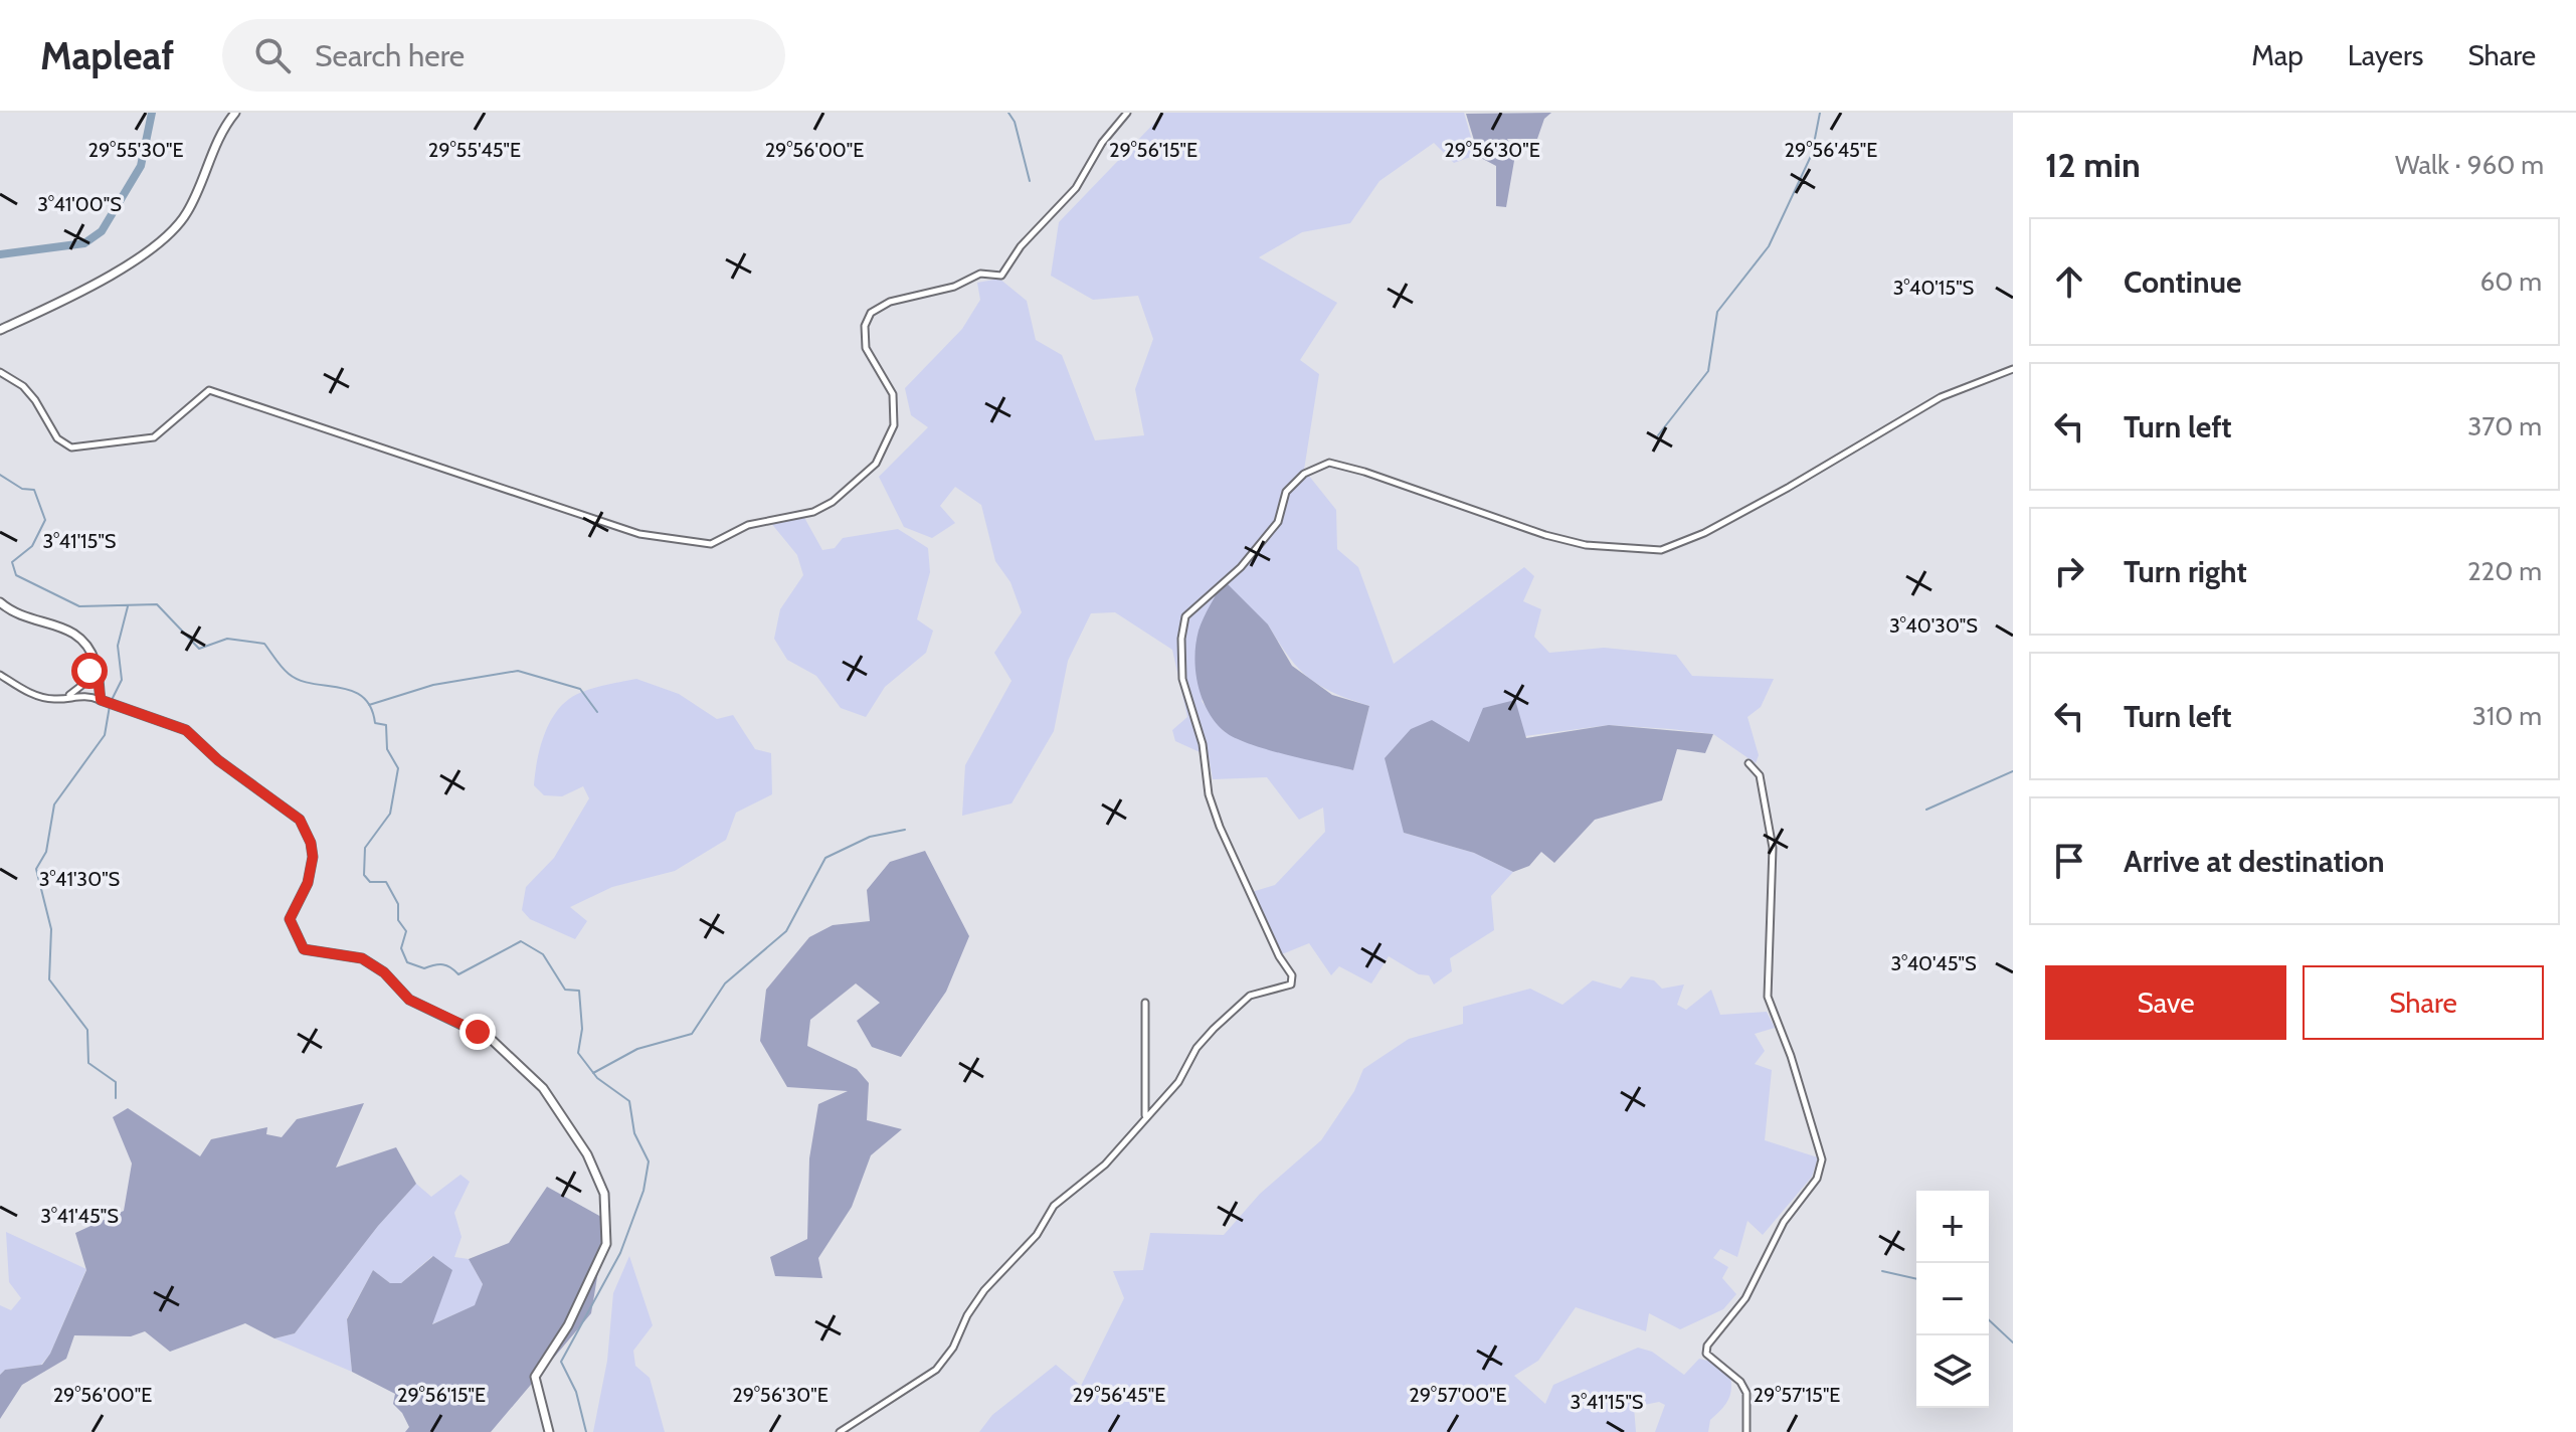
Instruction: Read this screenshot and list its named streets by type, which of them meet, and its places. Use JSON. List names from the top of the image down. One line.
{"page":{"header":"Mapleaf","search":"Search here","nav":["Map","Layers","Share"],"heading":["12 min","Walk · 960 m"],"list":[["Continue","60 m"],["Turn left","370 m"],["Turn right","220 m"],["Turn left","310 m"],"Arrive at destination"],"buttons":["Save","Share"],"map_buttons":["+","−"]},"coordinates":["29°55'30\"E","29°55'45\"E","29°56'00\"E","29°56'15\"E","29°56'30\"E","29°56'45\"E","3°41'00\"S","3°40'15\"S","3°41'15\"S","3°40'30\"S","3°41'30\"S","3°40'45\"S","3°41'45\"S","29°57'00\"E","29°57'15\"E"]}
